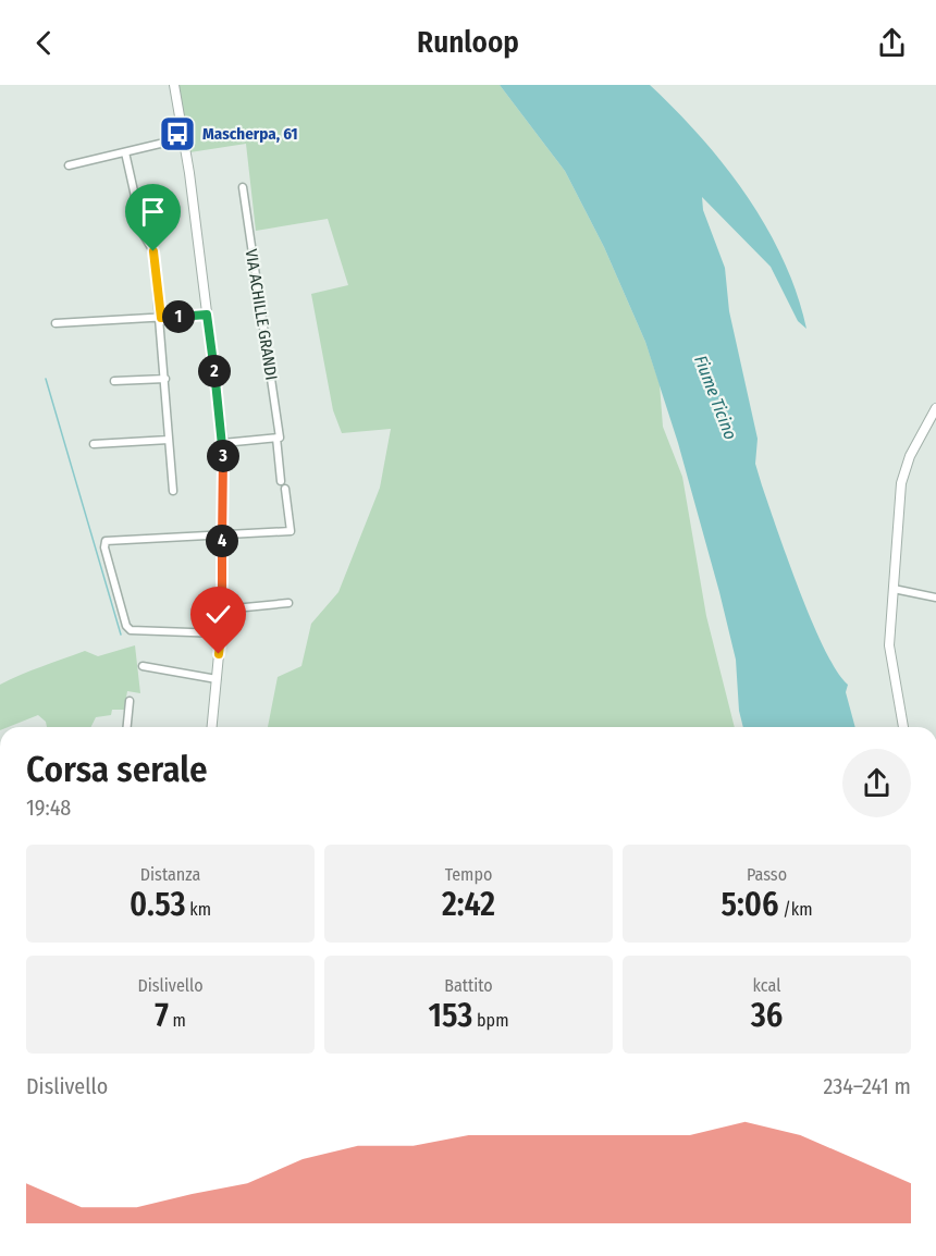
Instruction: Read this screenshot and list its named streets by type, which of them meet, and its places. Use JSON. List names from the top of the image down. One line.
{"streets":{"street":["VIA ACHILLE GRANDI"]},"water":["Fiume Ticino"],"places":{"bus stop":["Mascherpa, 61"]},"page":{"header":"Runloop","pins":["1","2","3","4"],"heading":["Corsa serale","19:48"],"stats":[["Distanza","0.53 km"],["Tempo","2:42"],["Passo","5:06 /km"],["Dislivello","7 m"],["Battito","153 bpm"],["kcal","36"]],"chart":["Dislivello","234–241 m"]}}
